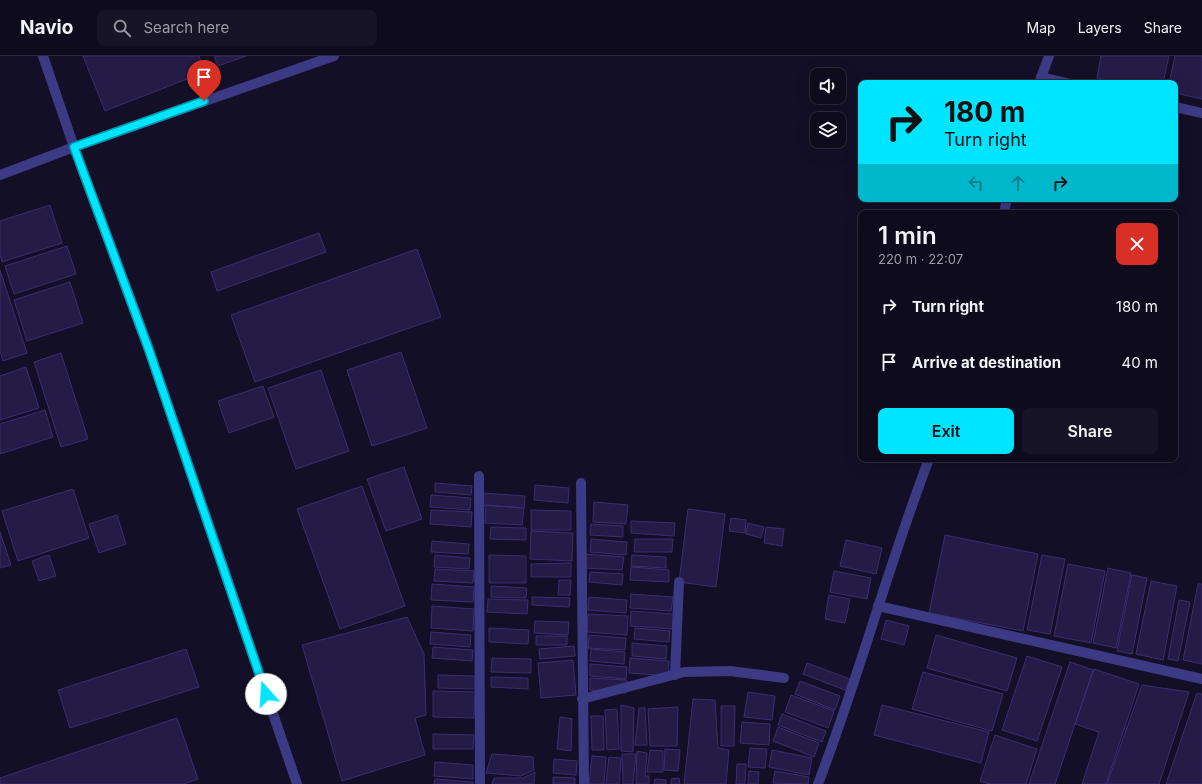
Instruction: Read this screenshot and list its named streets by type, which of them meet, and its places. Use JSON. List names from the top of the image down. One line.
{"page":{"header":"Navio","search":"Search here","nav":["Map","Layers","Share"],"turn":["180 m","Turn right"],"heading":["1 min","220 m · 22:07"],"list":[{"name":"Turn right","value":"180 m"},{"name":"Arrive at destination","value":"40 m"}],"buttons":["Exit","Share"]}}
